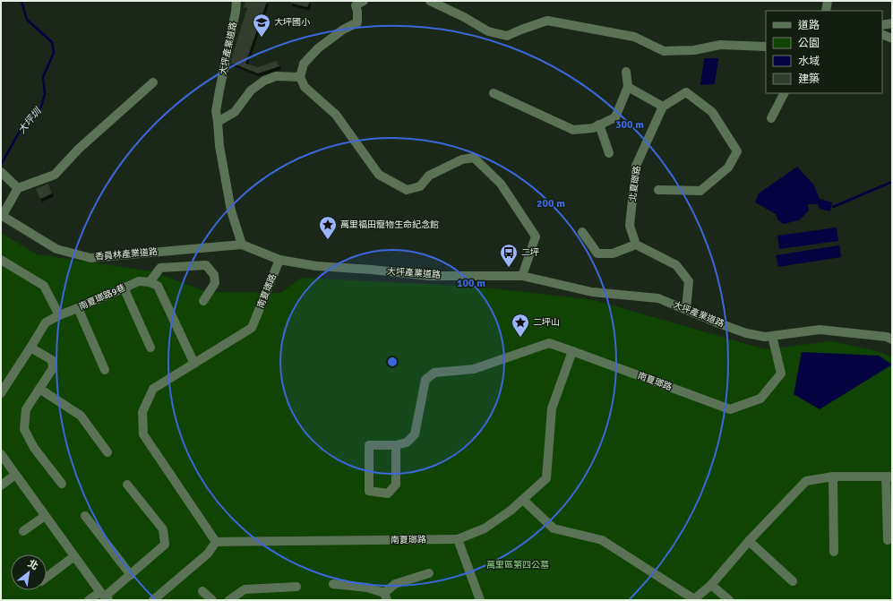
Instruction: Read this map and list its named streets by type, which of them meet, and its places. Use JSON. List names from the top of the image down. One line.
{"streets":{"street":["大坪產業道路","北夏瑯路","香員林產業道路","南夏瑯路","南夏瑯路9巷"]},"crossings":[["大坪產業道路","香員林產業道路"],["大坪產業道路","南夏瑯路"]],"water":["大坪圳"],"parks":["萬里區第四公墓"],"places":{"school or university":["大坪國小"],"place":["萬里福田寵物生命紀念館","二坪山"],"bus stop":["二坪"]},"legend":["道路","公園","水域","建築"],"north":"top right","rings":["300 m","200 m","100 m"]}
